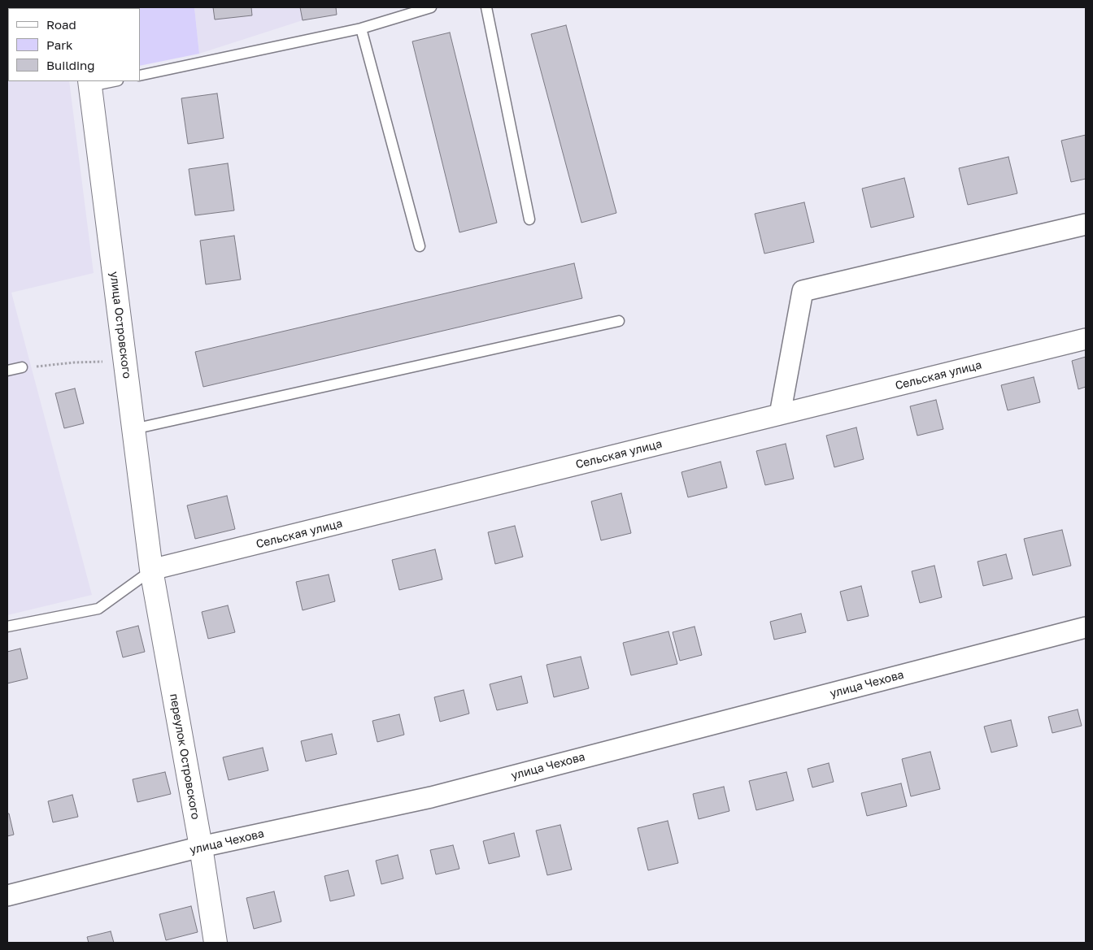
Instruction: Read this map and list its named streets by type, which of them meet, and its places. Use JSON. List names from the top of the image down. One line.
{"streets":{"street":["улица Островского","Сельская улица","улица Чехова","переулок Островского"]},"crossings":[["улица Островского","Сельская улица"],["улица Островского","переулок Островского"],["Сельская улица","переулок Островского"],["улица Чехова","переулок Островского"]],"legend":["Road","Park","Building"]}
